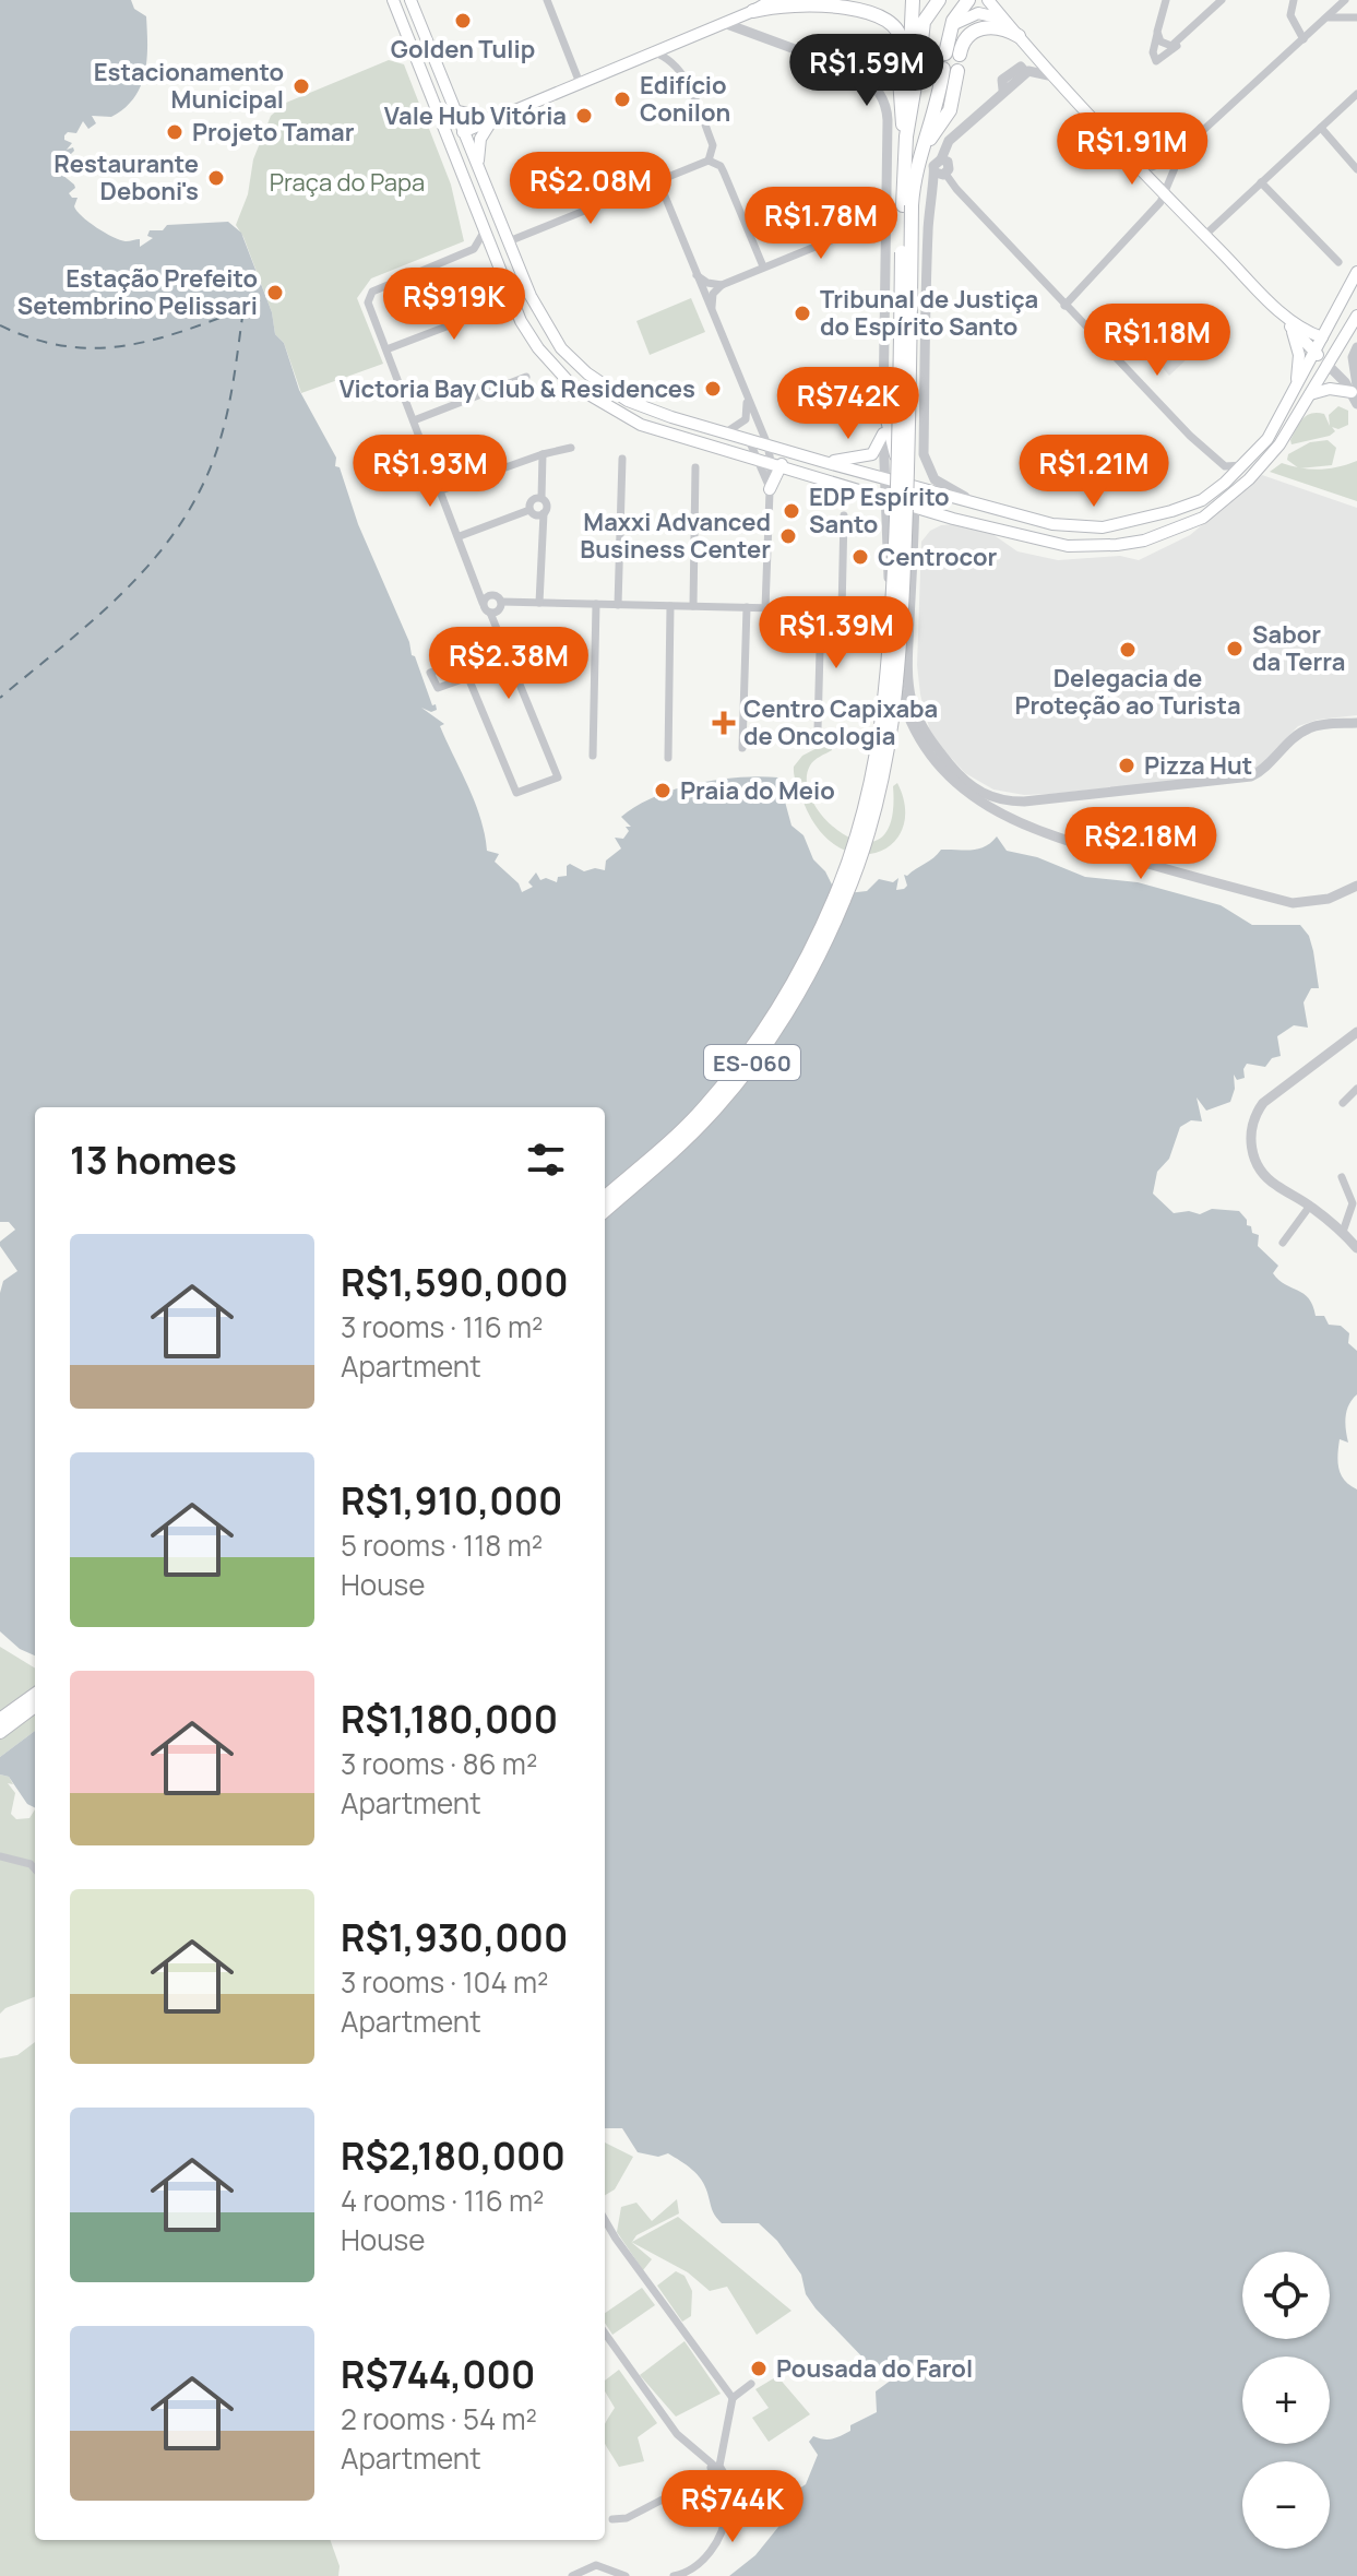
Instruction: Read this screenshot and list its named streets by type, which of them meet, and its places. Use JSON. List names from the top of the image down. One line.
{"streets":{"main road":["ES-060"]},"parks":["Praça do Papa"],"places":{"other":["Golden Tulip","Estacionamento Municipal","Edifício Conilon","Vale Hub Vitória","Projeto Tamar","Restaurante Deboni's","Estação Prefeito Setembrino Pelissari","Tribunal de Justiça do Espírito Santo","Victoria Bay Club & Residences","EDP Espírito Santo","Maxxi Advanced Business Center","Centrocor","Sabor da Terra","Delegacia de Proteção ao Turista","Pizza Hut","Praia do Meio","Pousada do Farol"],"health":["Centro Capixaba de Oncologia"]},"page":{"price":["R$1.59M","R$1.91M","R$2.08M","R$1.78M","R$919K","R$1.18M","R$742K","R$1.93M","R$1.21M","R$1.39M","R$2.38M","R$2.18M","R$744K"],"heading":"13 homes","list":[{"name":"R$1,590,000","note":"3 rooms · 116 m² · Apartment"},{"name":"R$1,910,000","note":"5 rooms · 118 m² · House"},{"name":"R$1,180,000","note":"3 rooms · 86 m² · Apartment"},{"name":"R$1,930,000","note":"3 rooms · 104 m² · Apartment"},{"name":"R$2,180,000","note":"4 rooms · 116 m² · House"},{"name":"R$744,000","note":"2 rooms · 54 m² · Apartment"}],"map_buttons":["+","−"]}}
